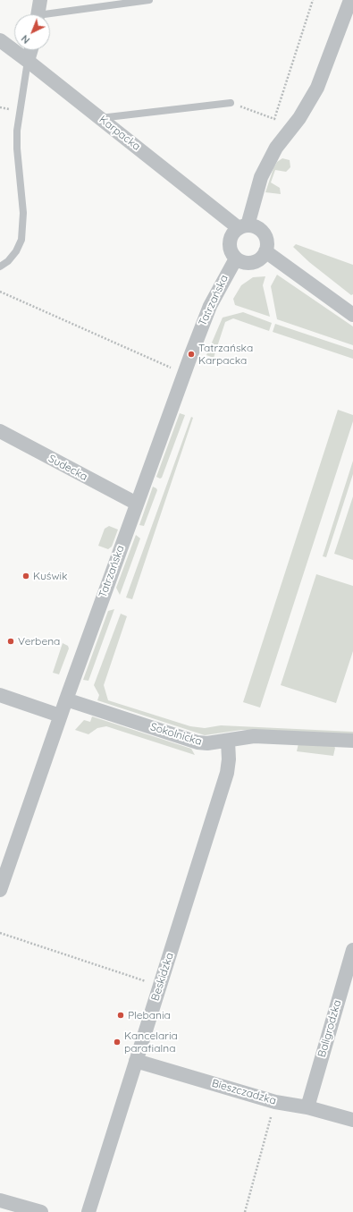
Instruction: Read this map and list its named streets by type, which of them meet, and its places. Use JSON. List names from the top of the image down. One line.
{"streets":{"street":["Karpacka","Tatrzańska","Sudecka","Sokolnicka","Beskidzka","Baligrodzka","Bieszczadzka"]},"crossings":[["Karpacka","Tatrzańska"],["Tatrzańska","Sudecka"],["Tatrzańska","Sokolnicka"],["Sokolnicka","Beskidzka"],["Beskidzka","Bieszczadzka"],["Baligrodzka","Bieszczadzka"]],"places":["Tatrzańska Karpacka","Kuświk","Verbena","Plebania","Kancelaria parafialna"],"north":"bottom left"}
